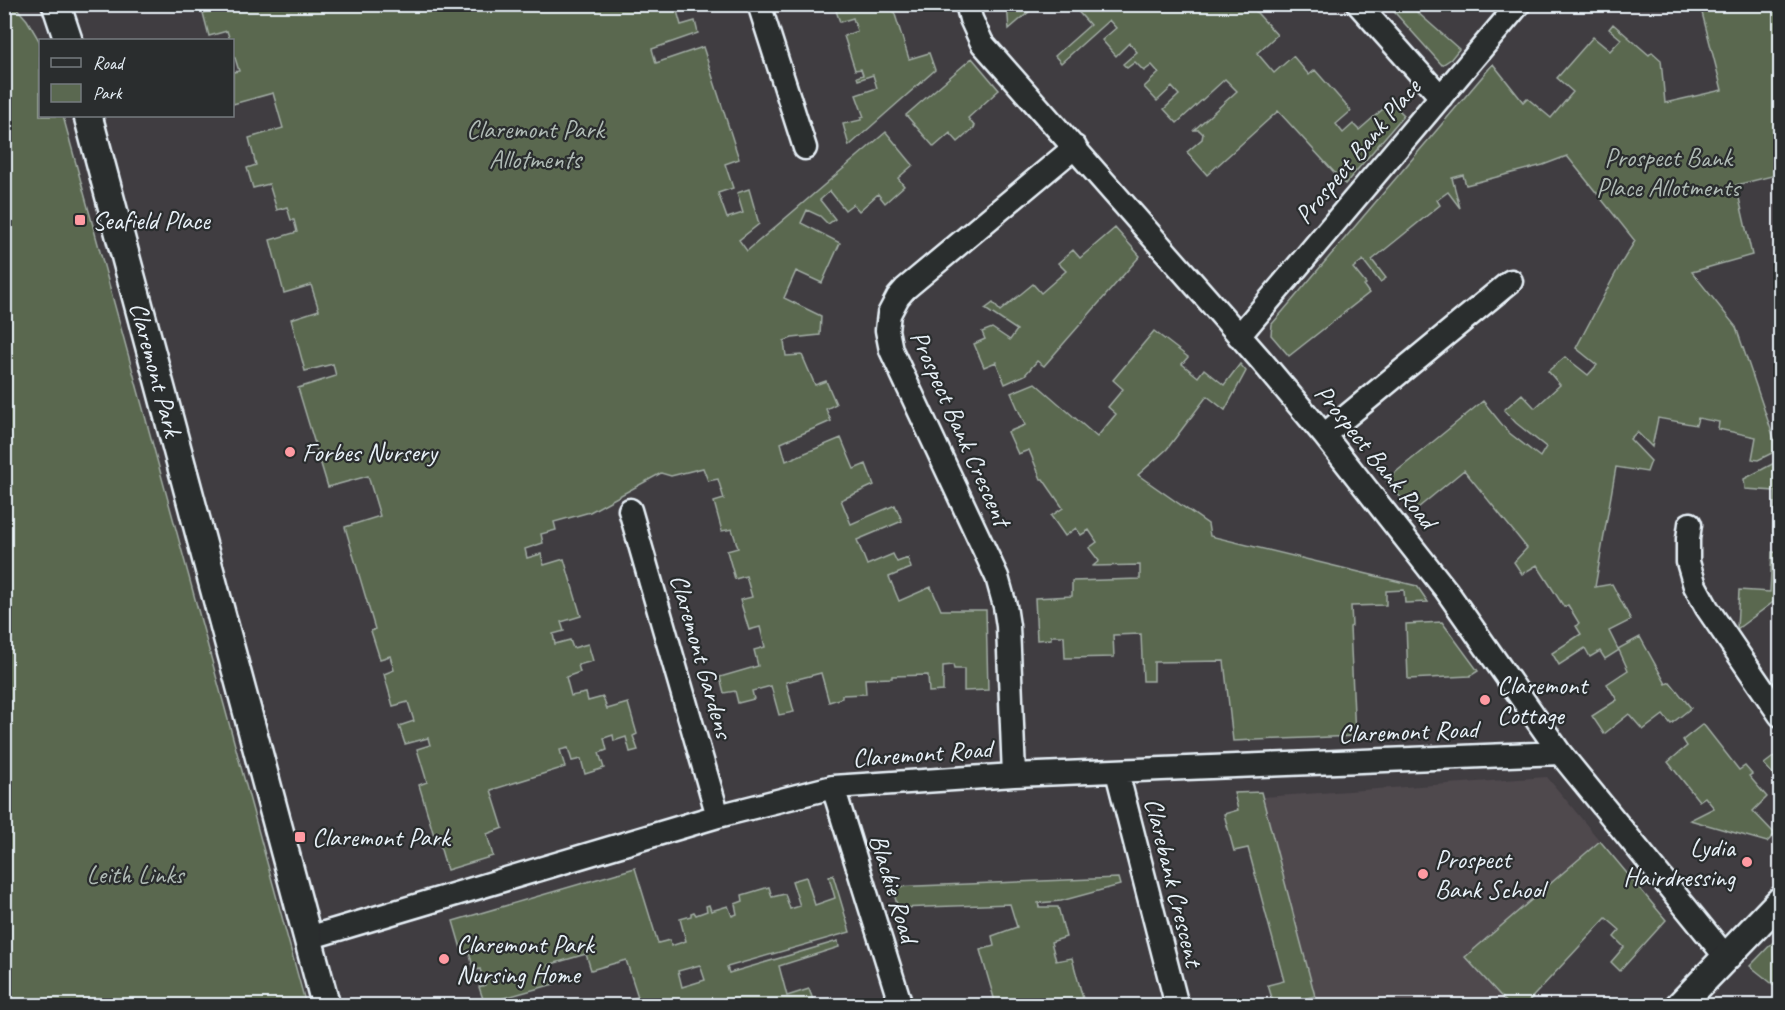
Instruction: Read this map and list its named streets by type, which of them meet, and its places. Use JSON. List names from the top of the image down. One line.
{"streets":{"street":["Prospect Bank Place","Claremont Park","Prospect Bank Crescent","Prospect Bank Road","Claremont Gardens","Claremont Road","Clarebank Crescent","Blackie Road"]},"crossings":[["Prospect Bank Place","Prospect Bank Road"],["Claremont Park","Claremont Road"],["Prospect Bank Crescent","Prospect Bank Road"],["Prospect Bank Crescent","Claremont Road"],["Prospect Bank Road","Claremont Road"],["Claremont Gardens","Claremont Road"],["Claremont Road","Clarebank Crescent"],["Claremont Road","Blackie Road"]],"parks":["Claremont Park Allotments","Prospect Bank Place Allotments","Leith Links"],"places":{"transit":["Seafield Place","Claremont Park"],"other":["Forbes Nursery","Claremont Cottage","Lydia Hairdressing","Prospect Bank School","Claremont Park Nursing Home"]},"legend":["Road","Park"]}
